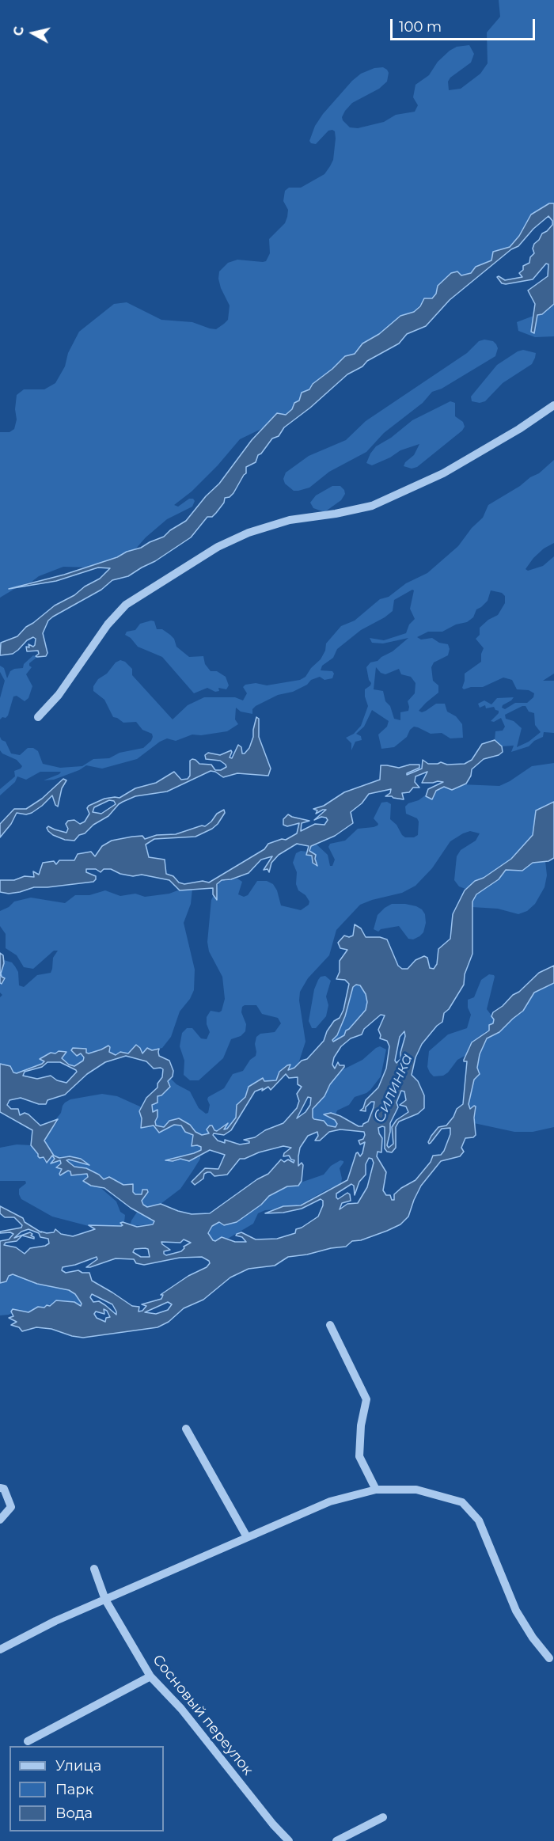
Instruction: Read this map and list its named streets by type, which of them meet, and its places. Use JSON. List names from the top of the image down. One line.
{"streets":{"street":["Сосновый переулок"]},"water":["Силинка"],"legend":["Улица","Парк","Вода"],"scale_bar":"100 m","north":"left"}
